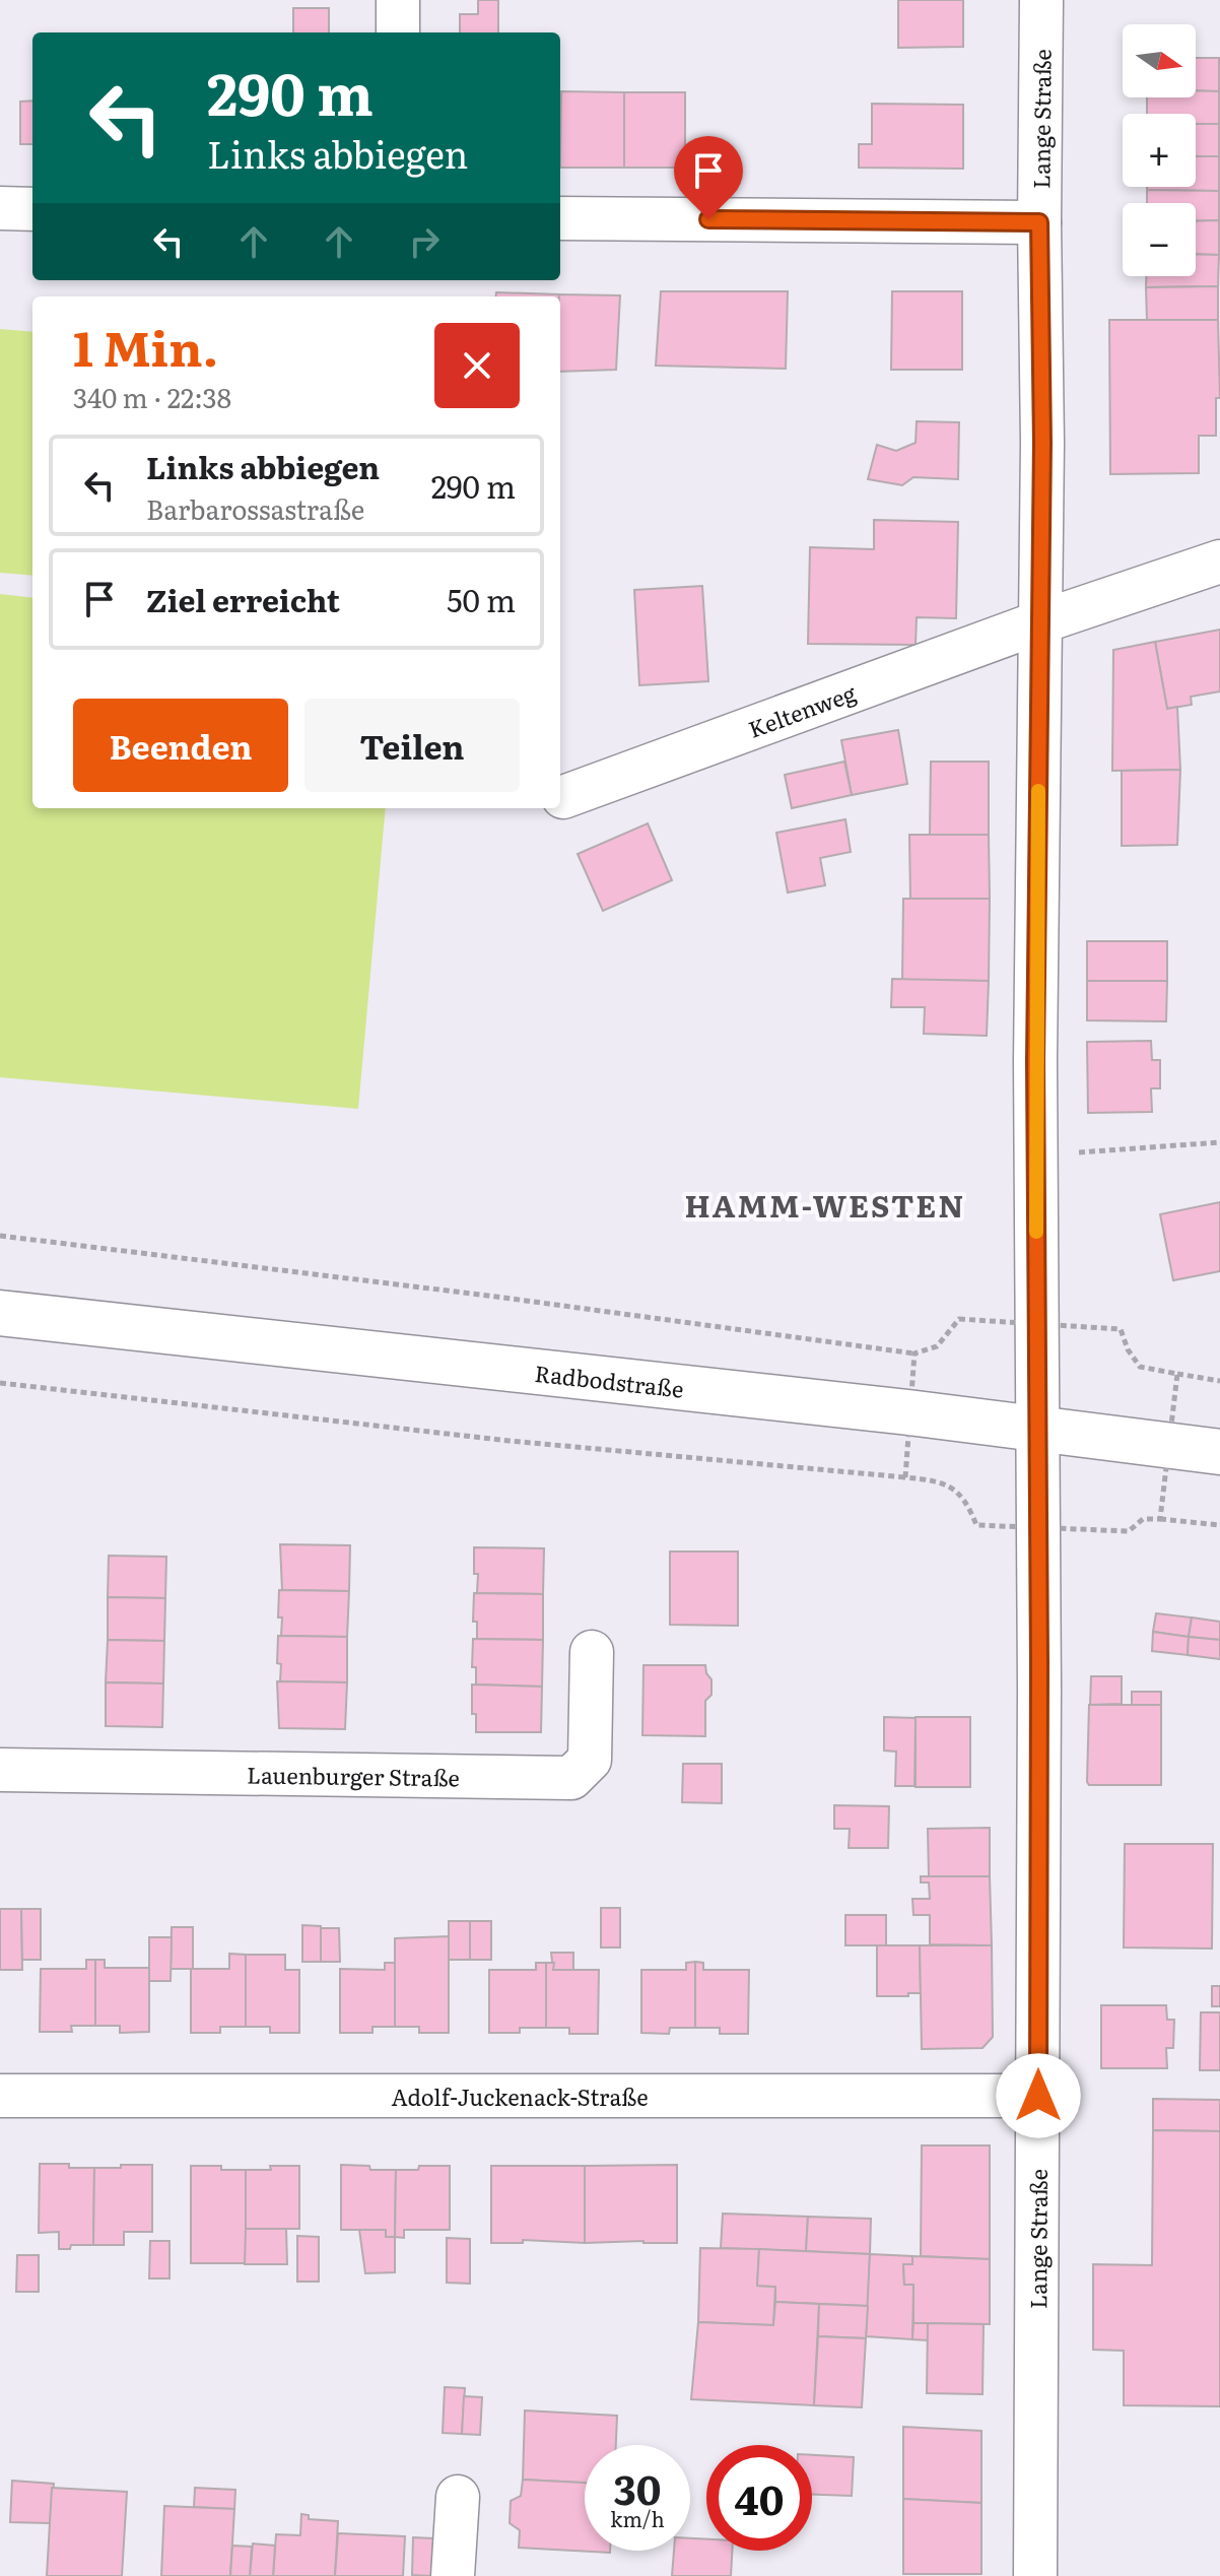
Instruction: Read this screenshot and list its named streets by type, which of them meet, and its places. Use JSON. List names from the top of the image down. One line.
{"streets":{"main road":["Radbodstraße"],"street":["Lange Straße","Keltenweg","Lauenburger Straße","Adolf-Juckenack-Straße"]},"crossings":[["Lange Straße","Keltenweg"],["Lange Straße","Radbodstraße"],["Lange Straße","Adolf-Juckenack-Straße"]],"districts":["HAMM-WESTEN"],"north":"right","page":{"map_buttons":["+","−"],"turn":["290 m","Links abbiegen"],"heading":["1 Min.","340 m · 22:38"],"list":[{"name":"Links abbiegen","note":"Barbarossastraße","value":"290 m"},{"name":"Ziel erreicht","value":"50 m"}],"buttons":["Beenden","Teilen"],"speed":"30 km/h","limit":"40"}}
